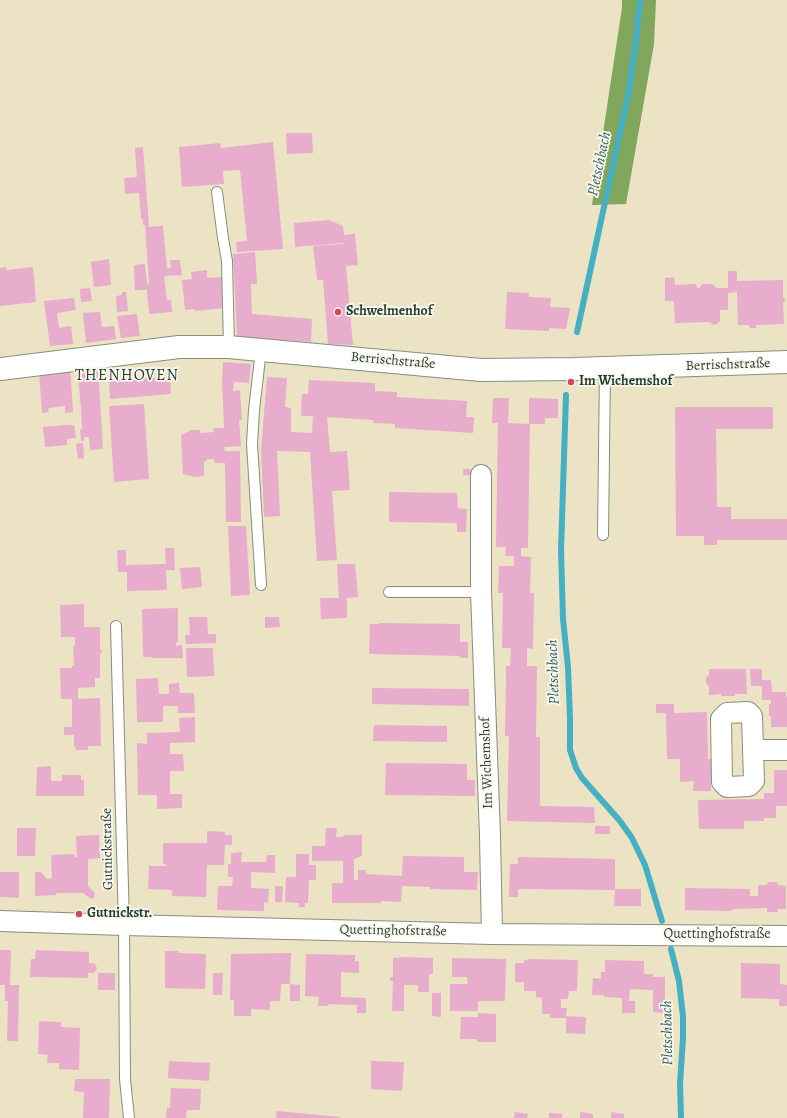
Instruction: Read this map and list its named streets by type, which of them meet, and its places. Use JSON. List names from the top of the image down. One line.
{"streets":{"street":["Berrischstraße","Im Wichemshof","Quettinghofstraße"],"lane":["Gutnickstraße"]},"crossings":[["Im Wichemshof","Quettinghofstraße"],["Gutnickstraße","Quettinghofstraße"]],"districts":["THENHOVEN"],"water":["Pletschbach"],"places":["Schwelmenhof","Im Wichemshof","Gutnickstr."]}
